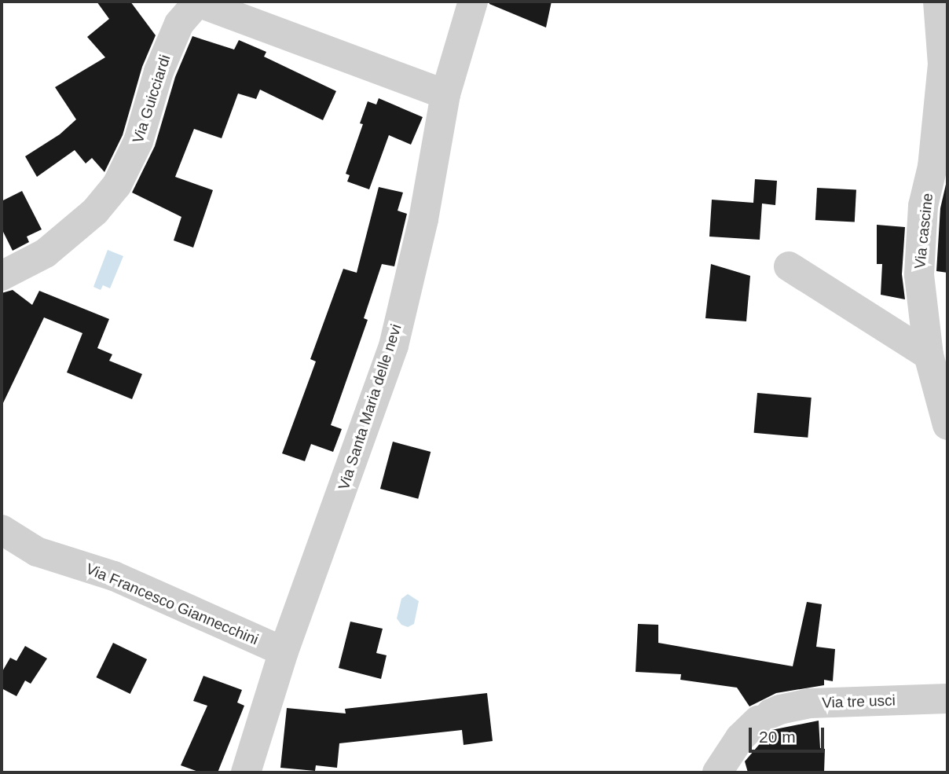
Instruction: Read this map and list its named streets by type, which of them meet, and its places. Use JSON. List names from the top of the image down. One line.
{"streets":{"street":["Via Guicciardi","Via cascine","Via Santa Maria delle nevi","Via Francesco Giannecchini","Via tre usci"]},"crossings":[["Via Santa Maria delle nevi","Via Francesco Giannecchini"]],"scale_bar":"20 m"}
